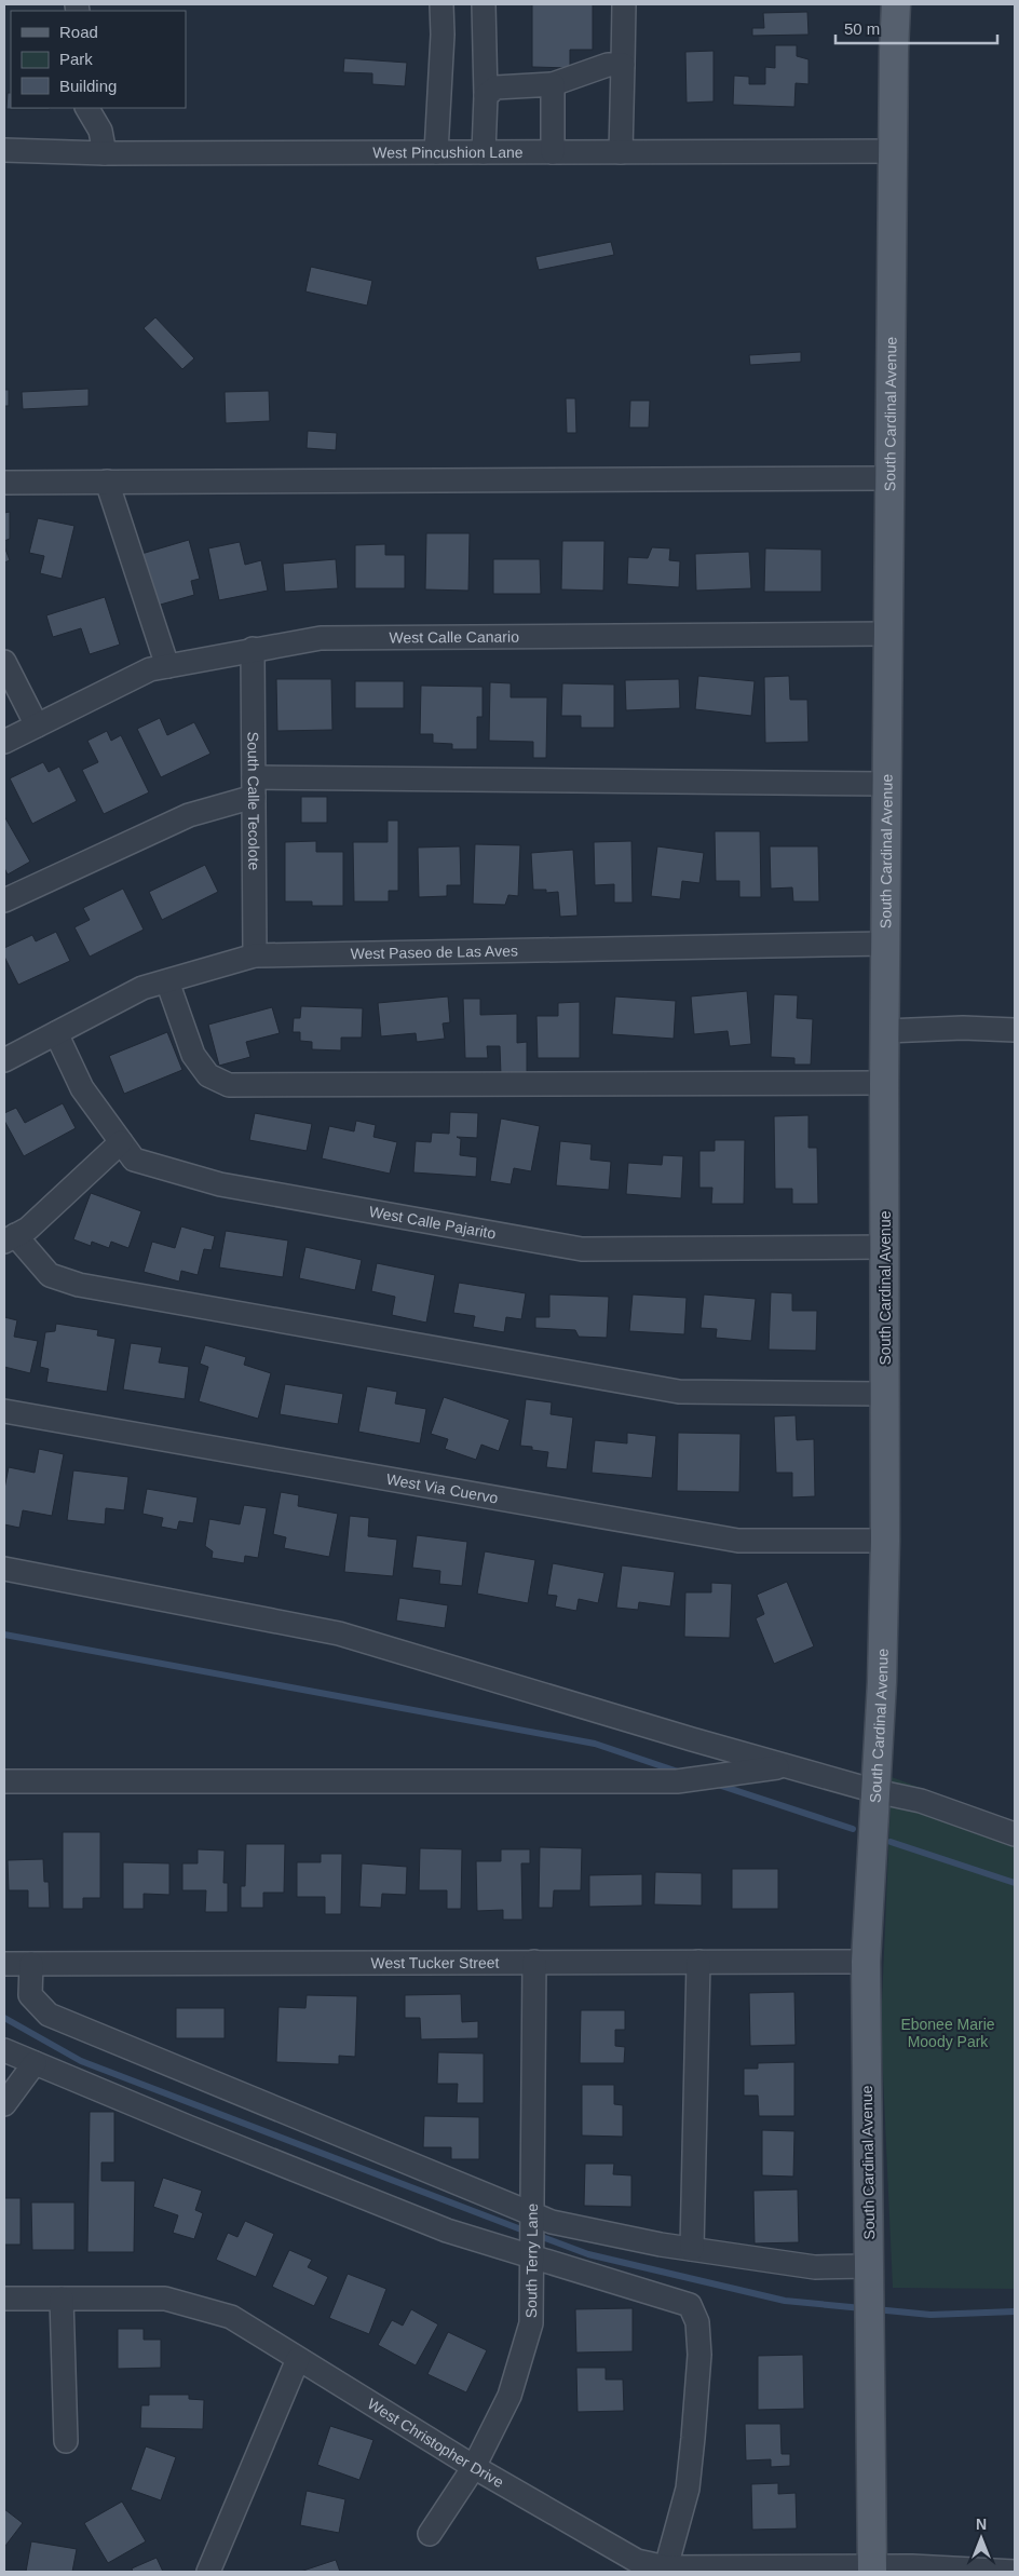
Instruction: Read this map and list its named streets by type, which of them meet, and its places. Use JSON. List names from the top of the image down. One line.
{"streets":{"main road":["South Cardinal Avenue"],"street":["West Pincushion Lane","West Calle Canario","South Calle Tecolote","West Paseo de Las Aves","West Calle Pajarito","West Via Cuervo","West Tucker Street","South Terry Lane","West Christopher Drive"]},"crossings":[["West Pincushion Lane","South Cardinal Avenue"],["South Cardinal Avenue","West Calle Canario"],["South Cardinal Avenue","West Paseo de Las Aves"],["South Cardinal Avenue","West Calle Pajarito"],["South Cardinal Avenue","West Via Cuervo"],["South Cardinal Avenue","West Tucker Street"],["South Cardinal Avenue","West Christopher Drive"],["West Calle Canario","South Calle Tecolote"],["South Calle Tecolote","West Paseo de Las Aves"],["West Paseo de Las Aves","West Calle Pajarito"],["West Tucker Street","South Terry Lane"],["South Terry Lane","West Christopher Drive"]],"parks":["Ebonee Marie Moody Park"],"legend":["Road","Park","Building"],"scale_bar":"50 m","north":"top"}
